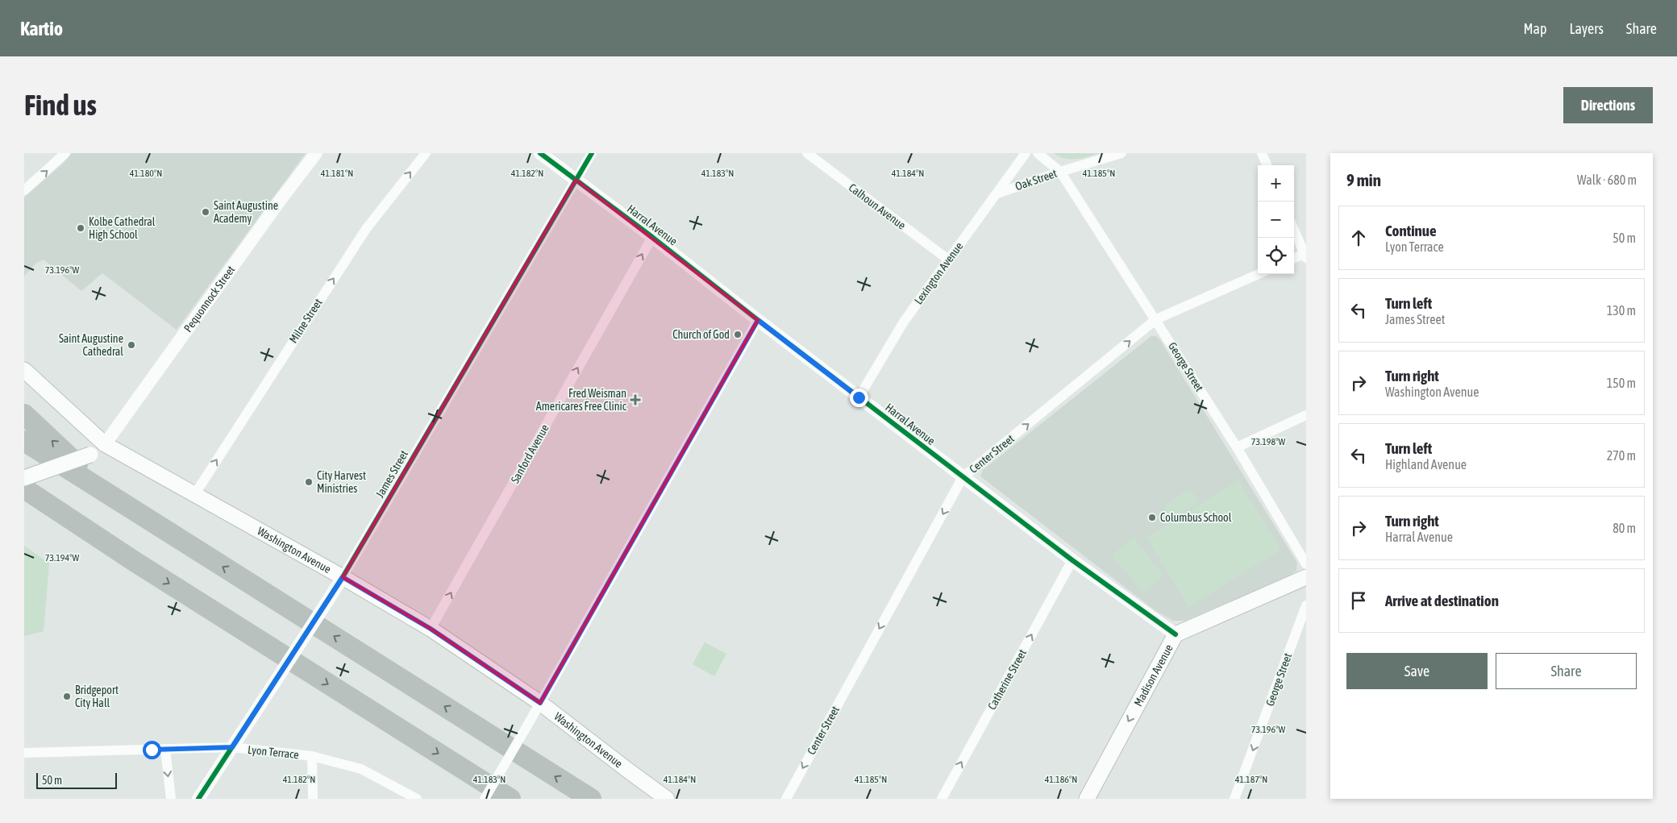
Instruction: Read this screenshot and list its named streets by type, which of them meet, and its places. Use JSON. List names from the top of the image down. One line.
{"streets":{"main road":["Washington Avenue","Madison Avenue"],"street":["Oak Street","Calhoun Avenue","Harral Avenue","Lexington Avenue","Pequonnock Street","Milne Street","George Street","Sanford Avenue","Center Street","James Street","Catherine Street","Lyon Terrace"]},"crossings":[["Oak Street","Lexington Avenue"],["Oak Street","George Street"],["Calhoun Avenue","Lexington Avenue"],["Harral Avenue","Lexington Avenue"],["Harral Avenue","Sanford Avenue"],["Harral Avenue","Center Street"],["Harral Avenue","James Street"],["Harral Avenue","Madison Avenue"],["Harral Avenue","Catherine Street"],["Pequonnock Street","Washington Avenue"],["Milne Street","Washington Avenue"],["George Street","Center Street"],["Sanford Avenue","Washington Avenue"],["James Street","Washington Avenue"],["James Street","Lyon Terrace"]],"one_way":["Milne Street","Sanford Avenue","Madison Avenue","Catherine Street"],"places":{"other":["Saint Augustine Academy","Kolbe Cathedral High School","Church of God","Saint Augustine Cathedral","City Harvest Ministries","Columbus School","Bridgeport City Hall"],"health":["Fred Weisman Americares Free Clinic"]},"scale_bar":"50 m","page":{"header":"Kartio","nav":["Map","Layers","Share"],"buttons":["Directions",["Save","Share"]],"title":"Find us","heading":["9 min","Walk · 680 m"],"map_buttons":["+","−"],"list":[["Continue","Lyon Terrace","50 m"],["Turn left","James Street","130 m"],["Turn right","Washington Avenue","150 m"],["Turn left","Highland Avenue","270 m"],["Turn right","Harral Avenue","80 m"],"Arrive at destination"],"scale":"50 m"},"coordinates":["41.180°N","41.181°N","41.182°N","41.183°N","41.184°N","41.185°N","73.196°W","73.198°W","73.194°W","41.186°N","41.187°N"]}
